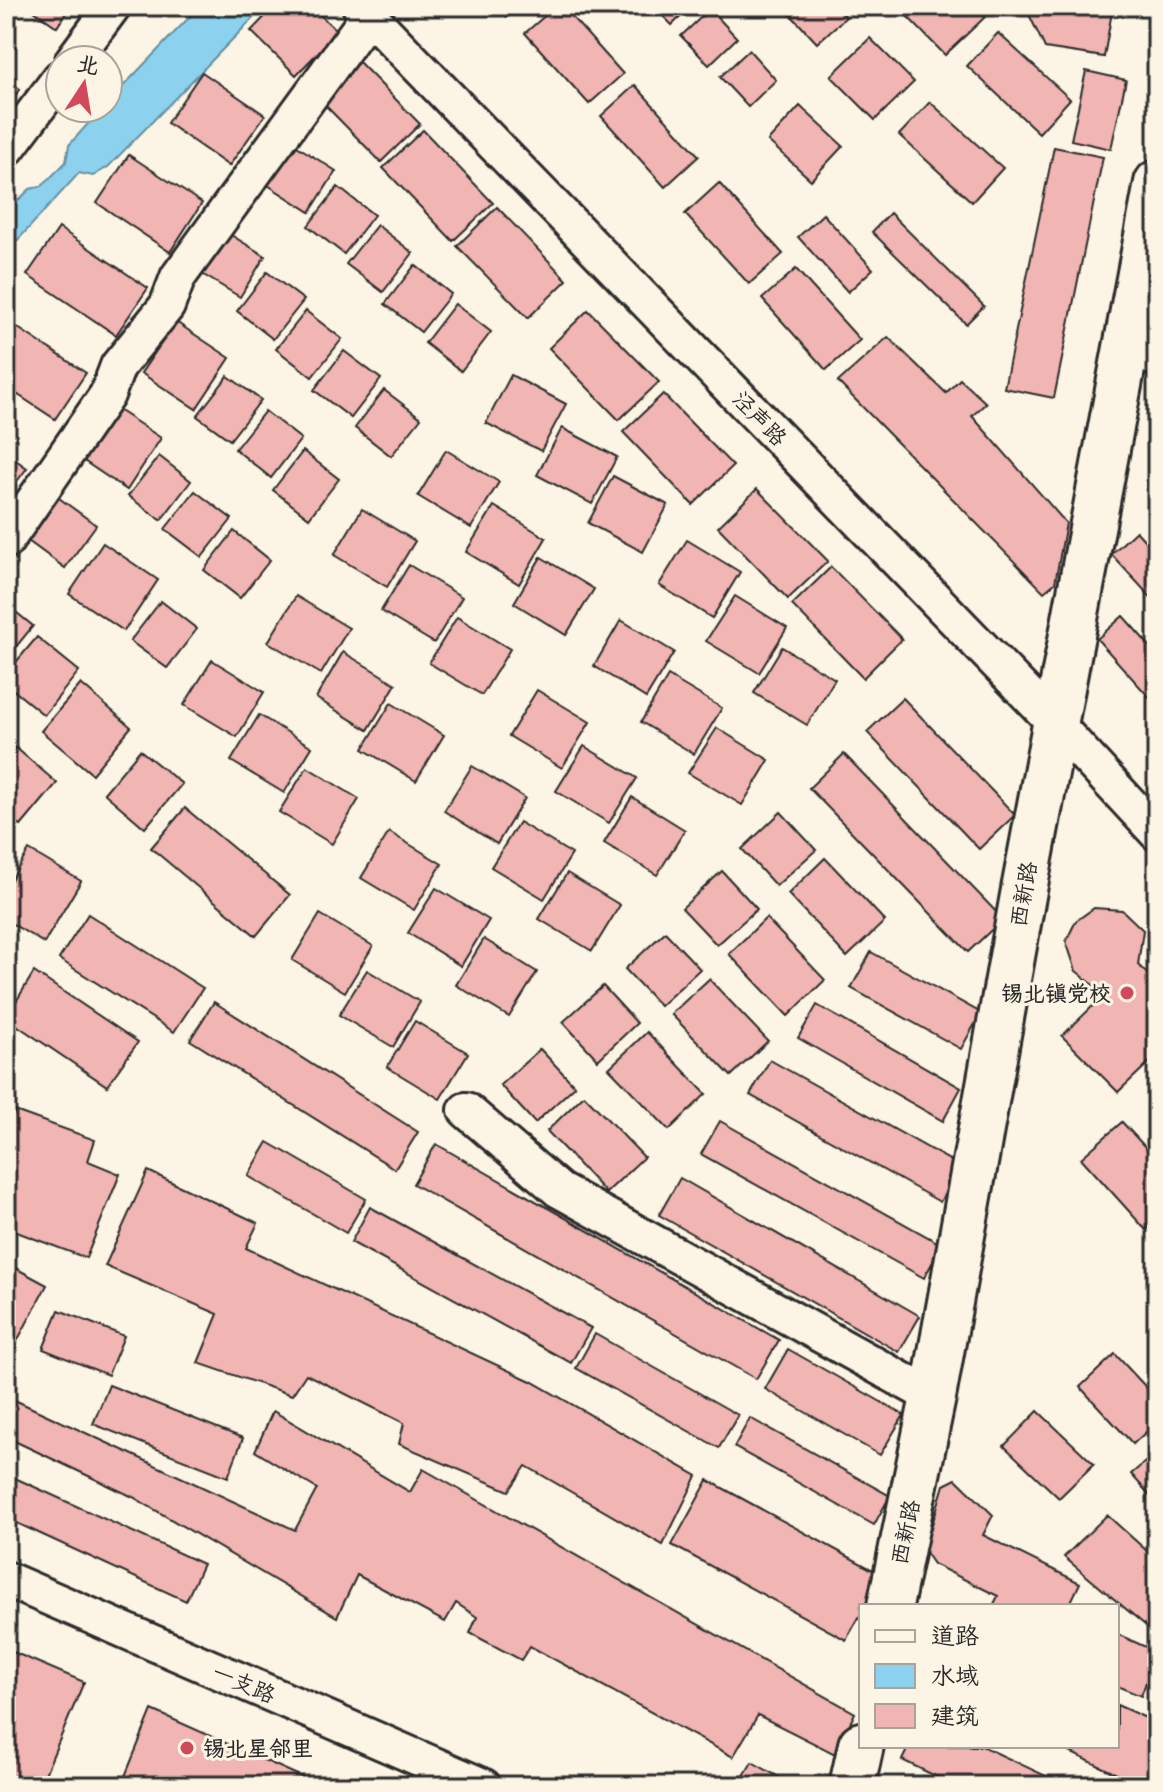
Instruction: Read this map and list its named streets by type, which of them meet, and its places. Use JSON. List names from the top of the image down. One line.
{"streets":{"main road":["西新路"],"street":["泾声路","一支路"]},"crossings":[["泾声路","西新路"]],"places":["锡北镇党校","锡北星邻里"],"legend":["道路","水域","建筑"],"north":"top"}
